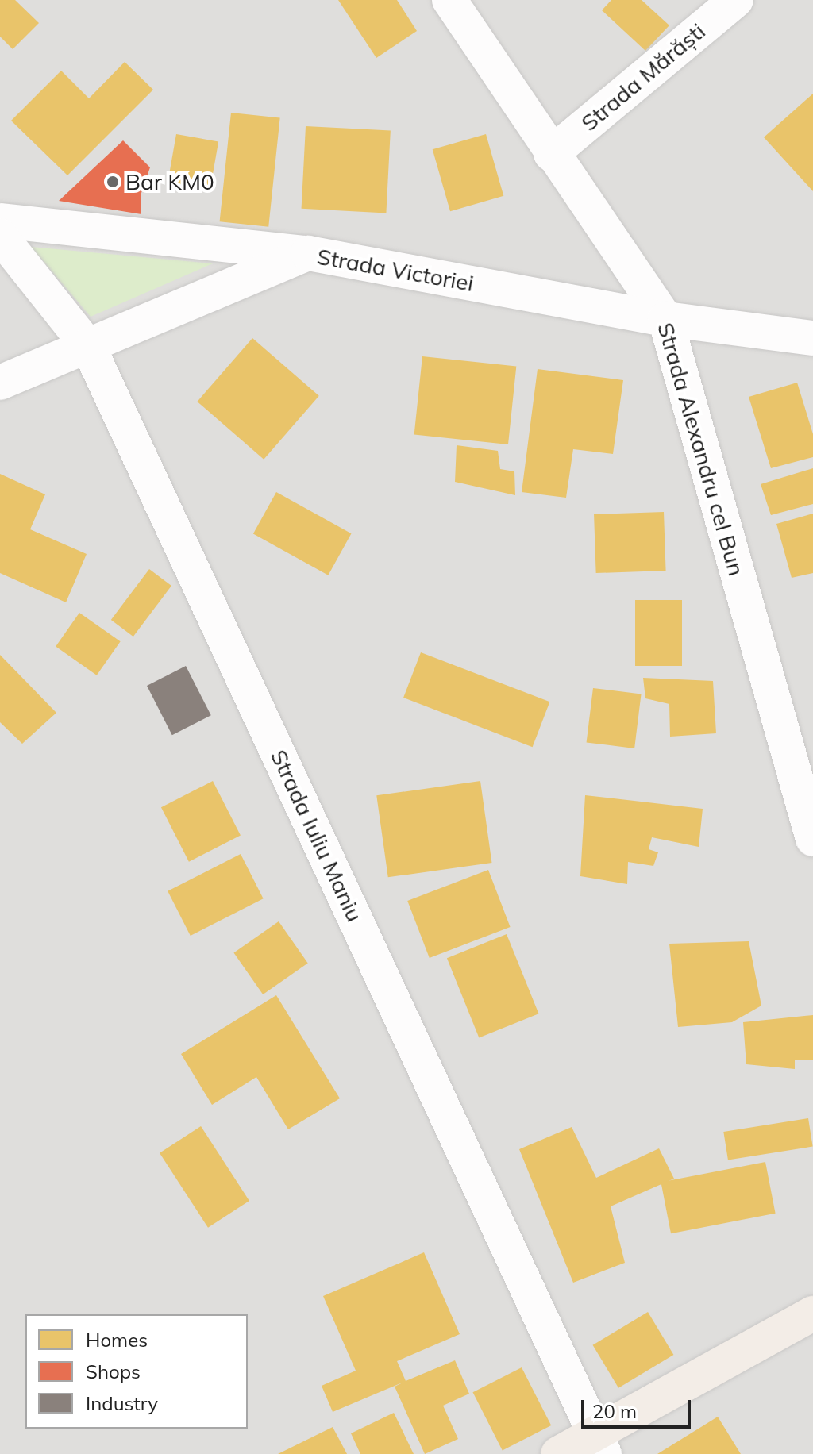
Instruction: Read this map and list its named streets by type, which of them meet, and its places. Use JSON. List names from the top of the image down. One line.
{"streets":{"street":["Strada Mărăști","Strada Victoriei","Strada Alexandru cel Bun","Strada Iuliu Maniu"]},"crossings":[["Strada Mărăști","Strada Alexandru cel Bun"],["Strada Victoriei","Strada Alexandru cel Bun"],["Strada Victoriei","Strada Iuliu Maniu"]],"places":["Bar KM0"],"legend":["Homes","Shops","Industry"],"scale_bar":"20 m"}
